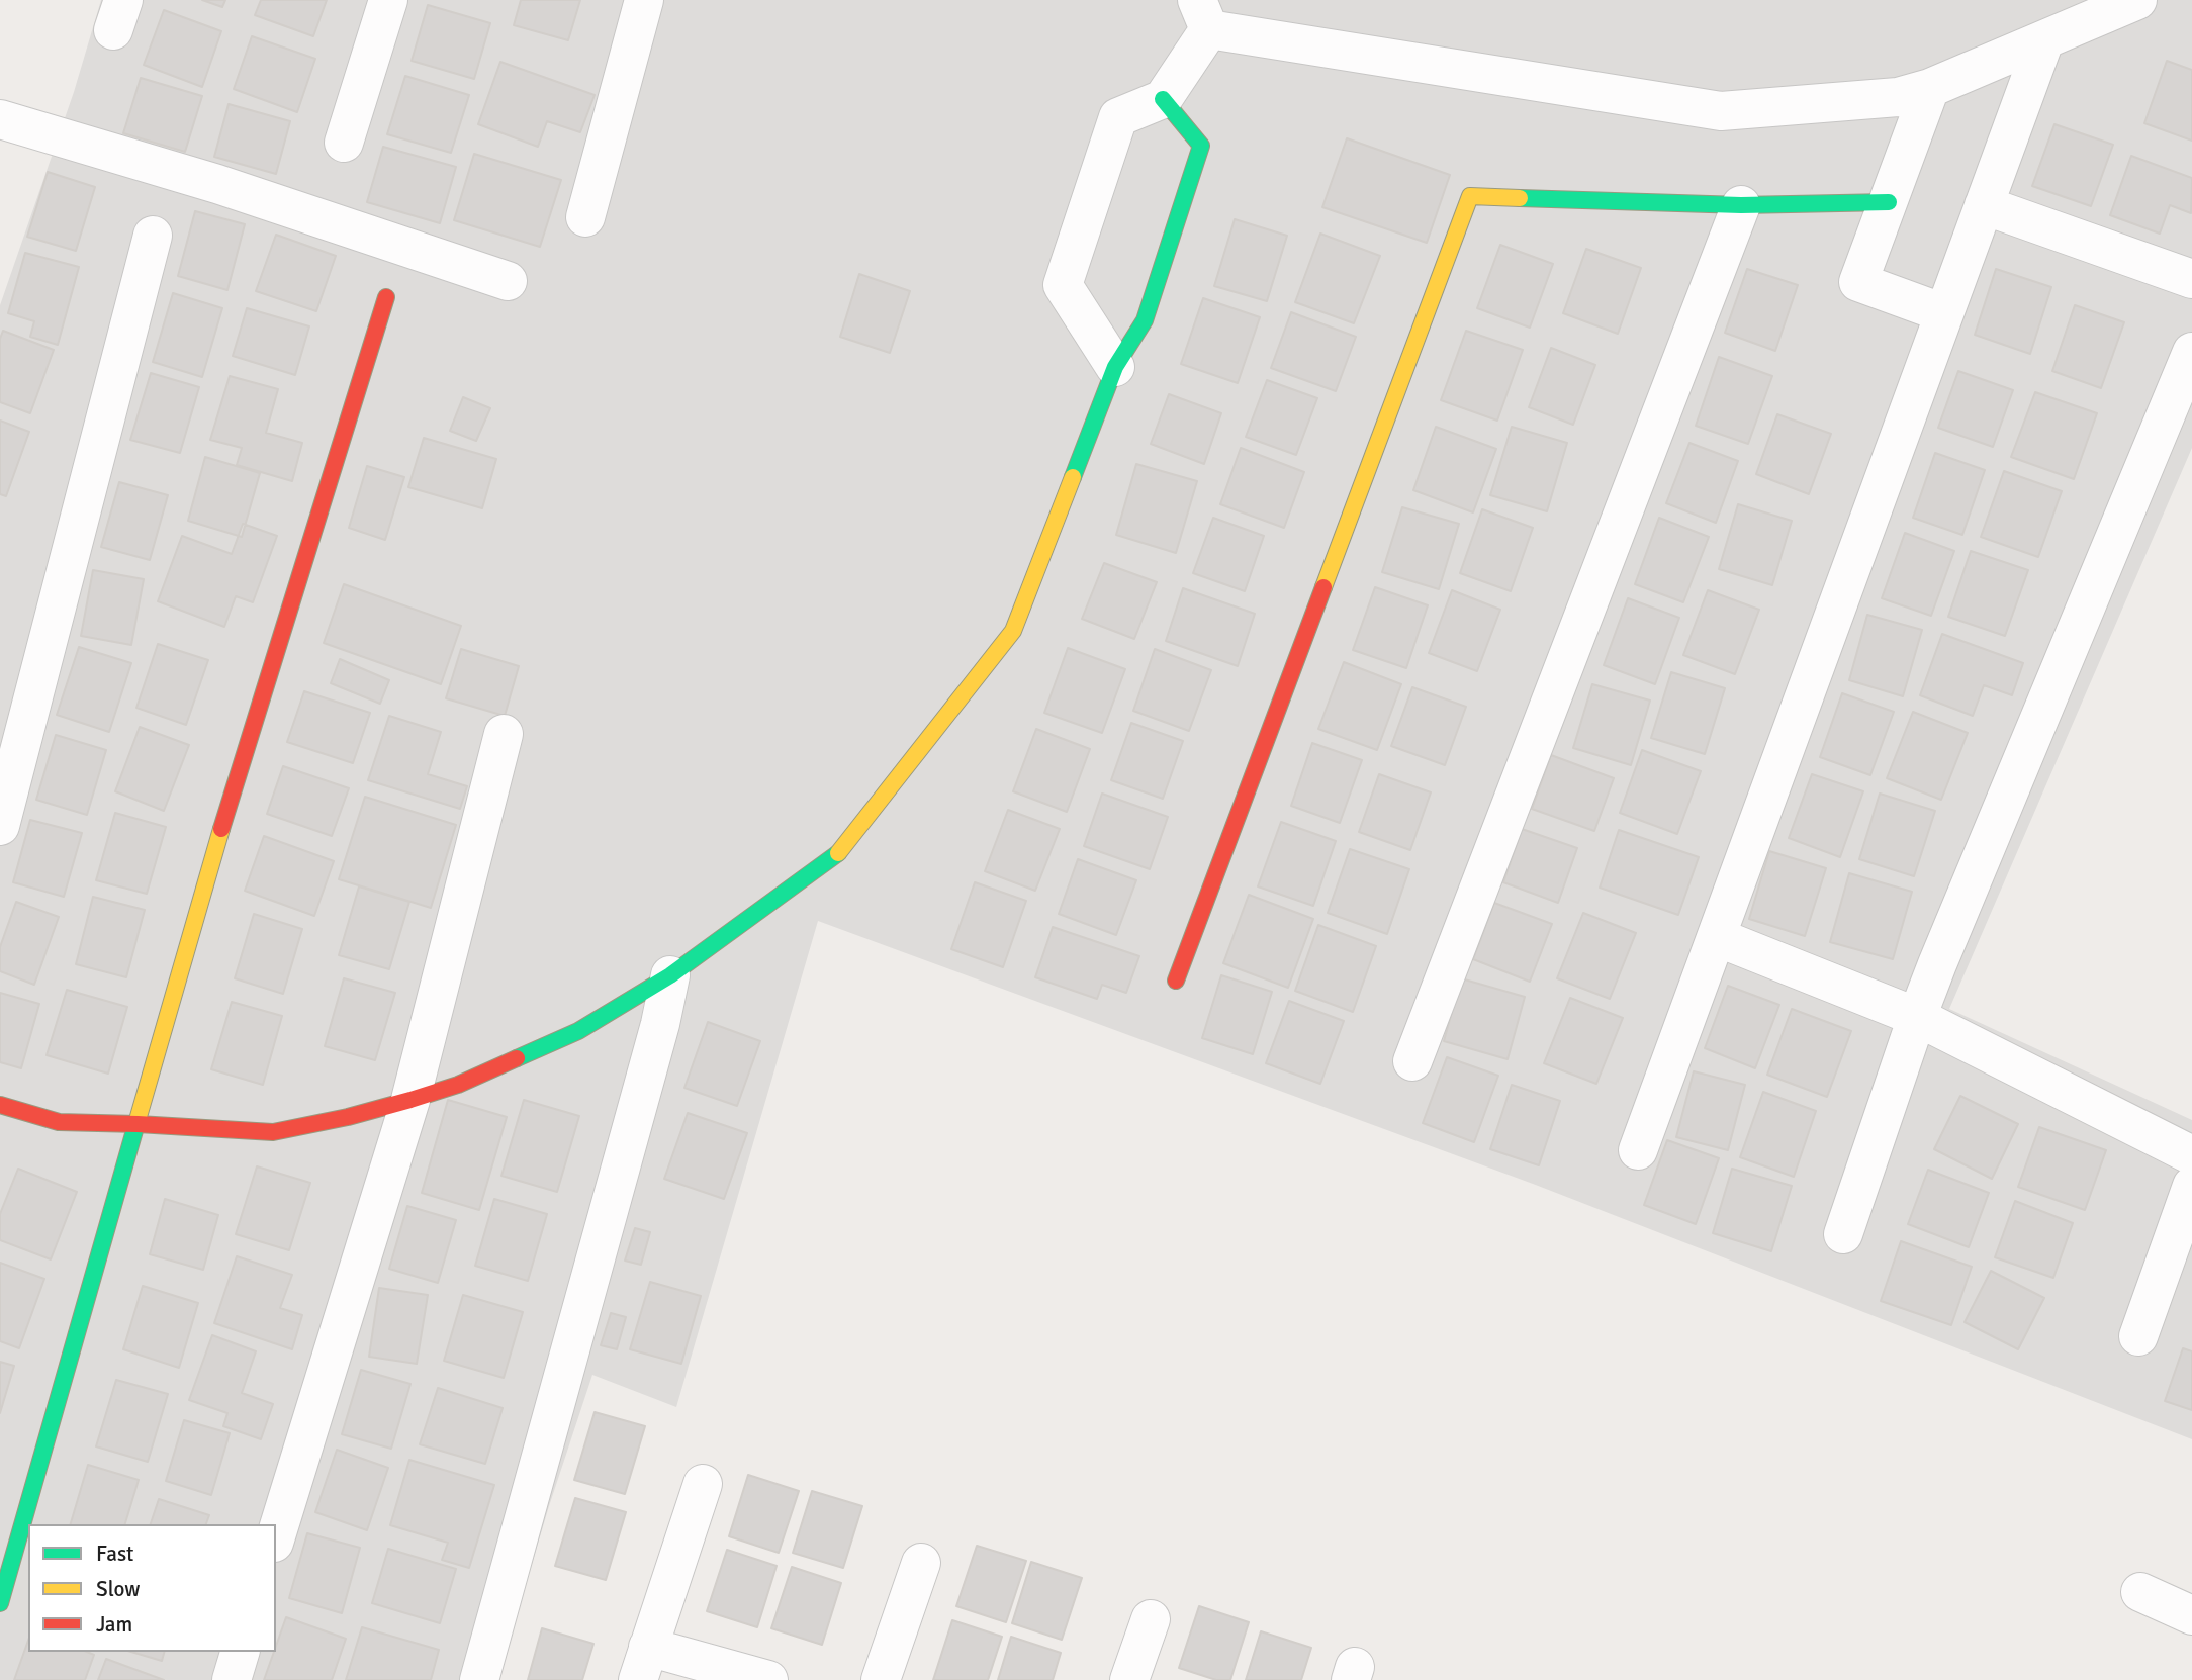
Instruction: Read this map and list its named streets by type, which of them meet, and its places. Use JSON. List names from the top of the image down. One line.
{"legend":["Fast","Slow","Jam"]}
